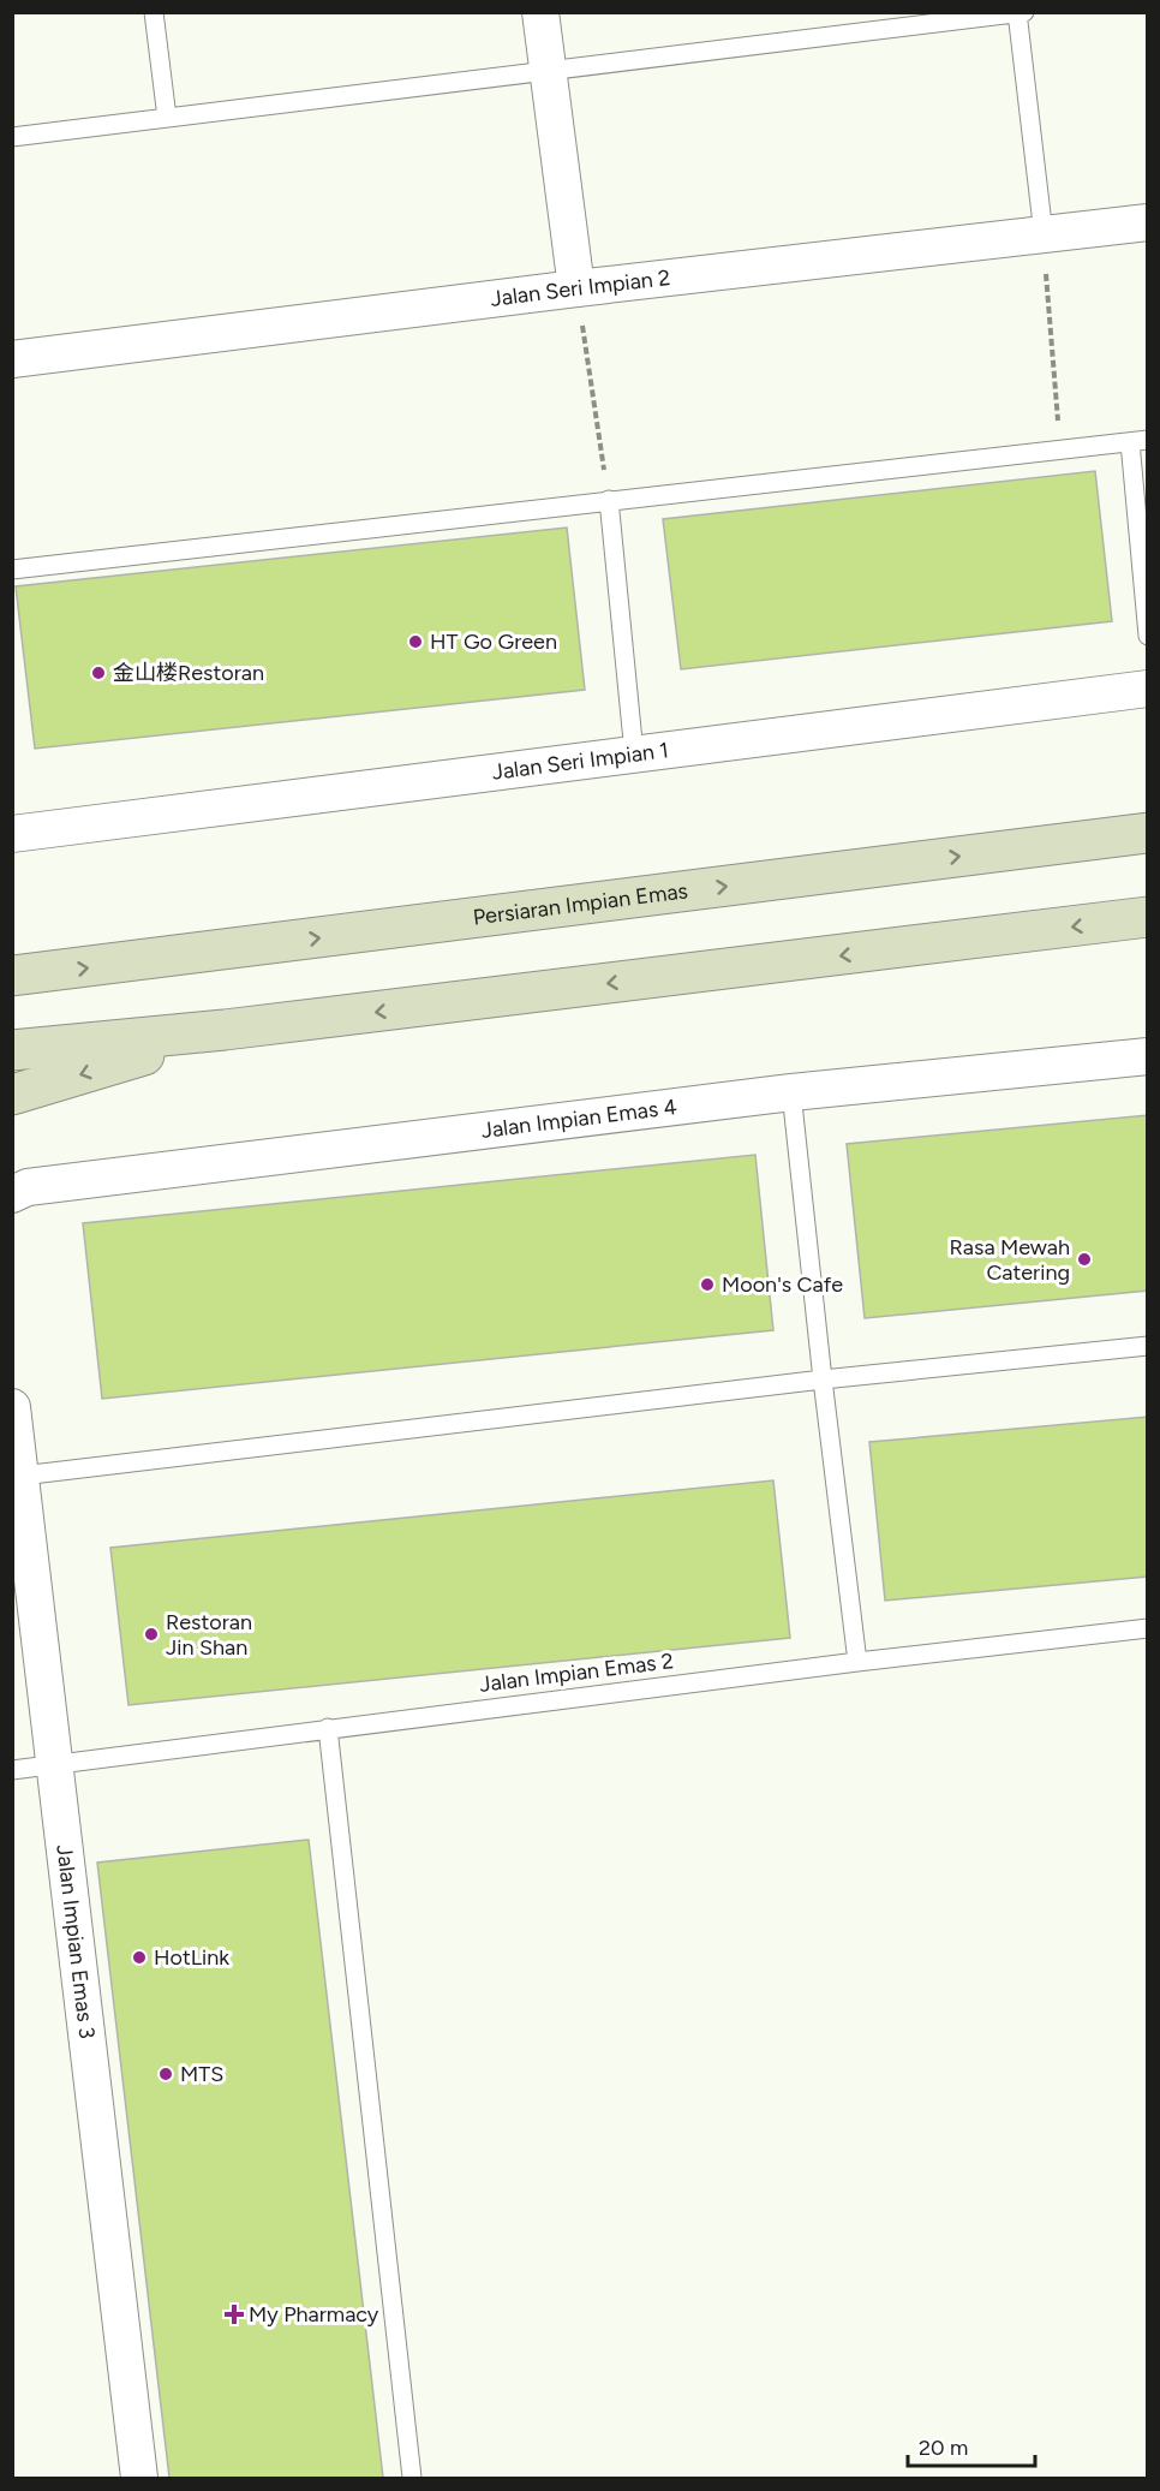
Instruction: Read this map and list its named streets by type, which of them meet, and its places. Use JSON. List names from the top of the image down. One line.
{"streets":{"main road":["Persiaran Impian Emas"],"street":["Jalan Seri Impian 2","Jalan Seri Impian 1","Jalan Impian Emas 4","Jalan Impian Emas 3"],"lane":["Jalan Impian Emas 2"]},"crossings":[["Jalan Impian Emas 2","Jalan Impian Emas 3"]],"places":{"other":["HT Go Green","金山楼Restoran","Rasa Mewah Catering","Moon's Cafe","Restoran Jin Shan","HotLink","MTS"],"health":["My Pharmacy"]},"scale_bar":"20 m"}
